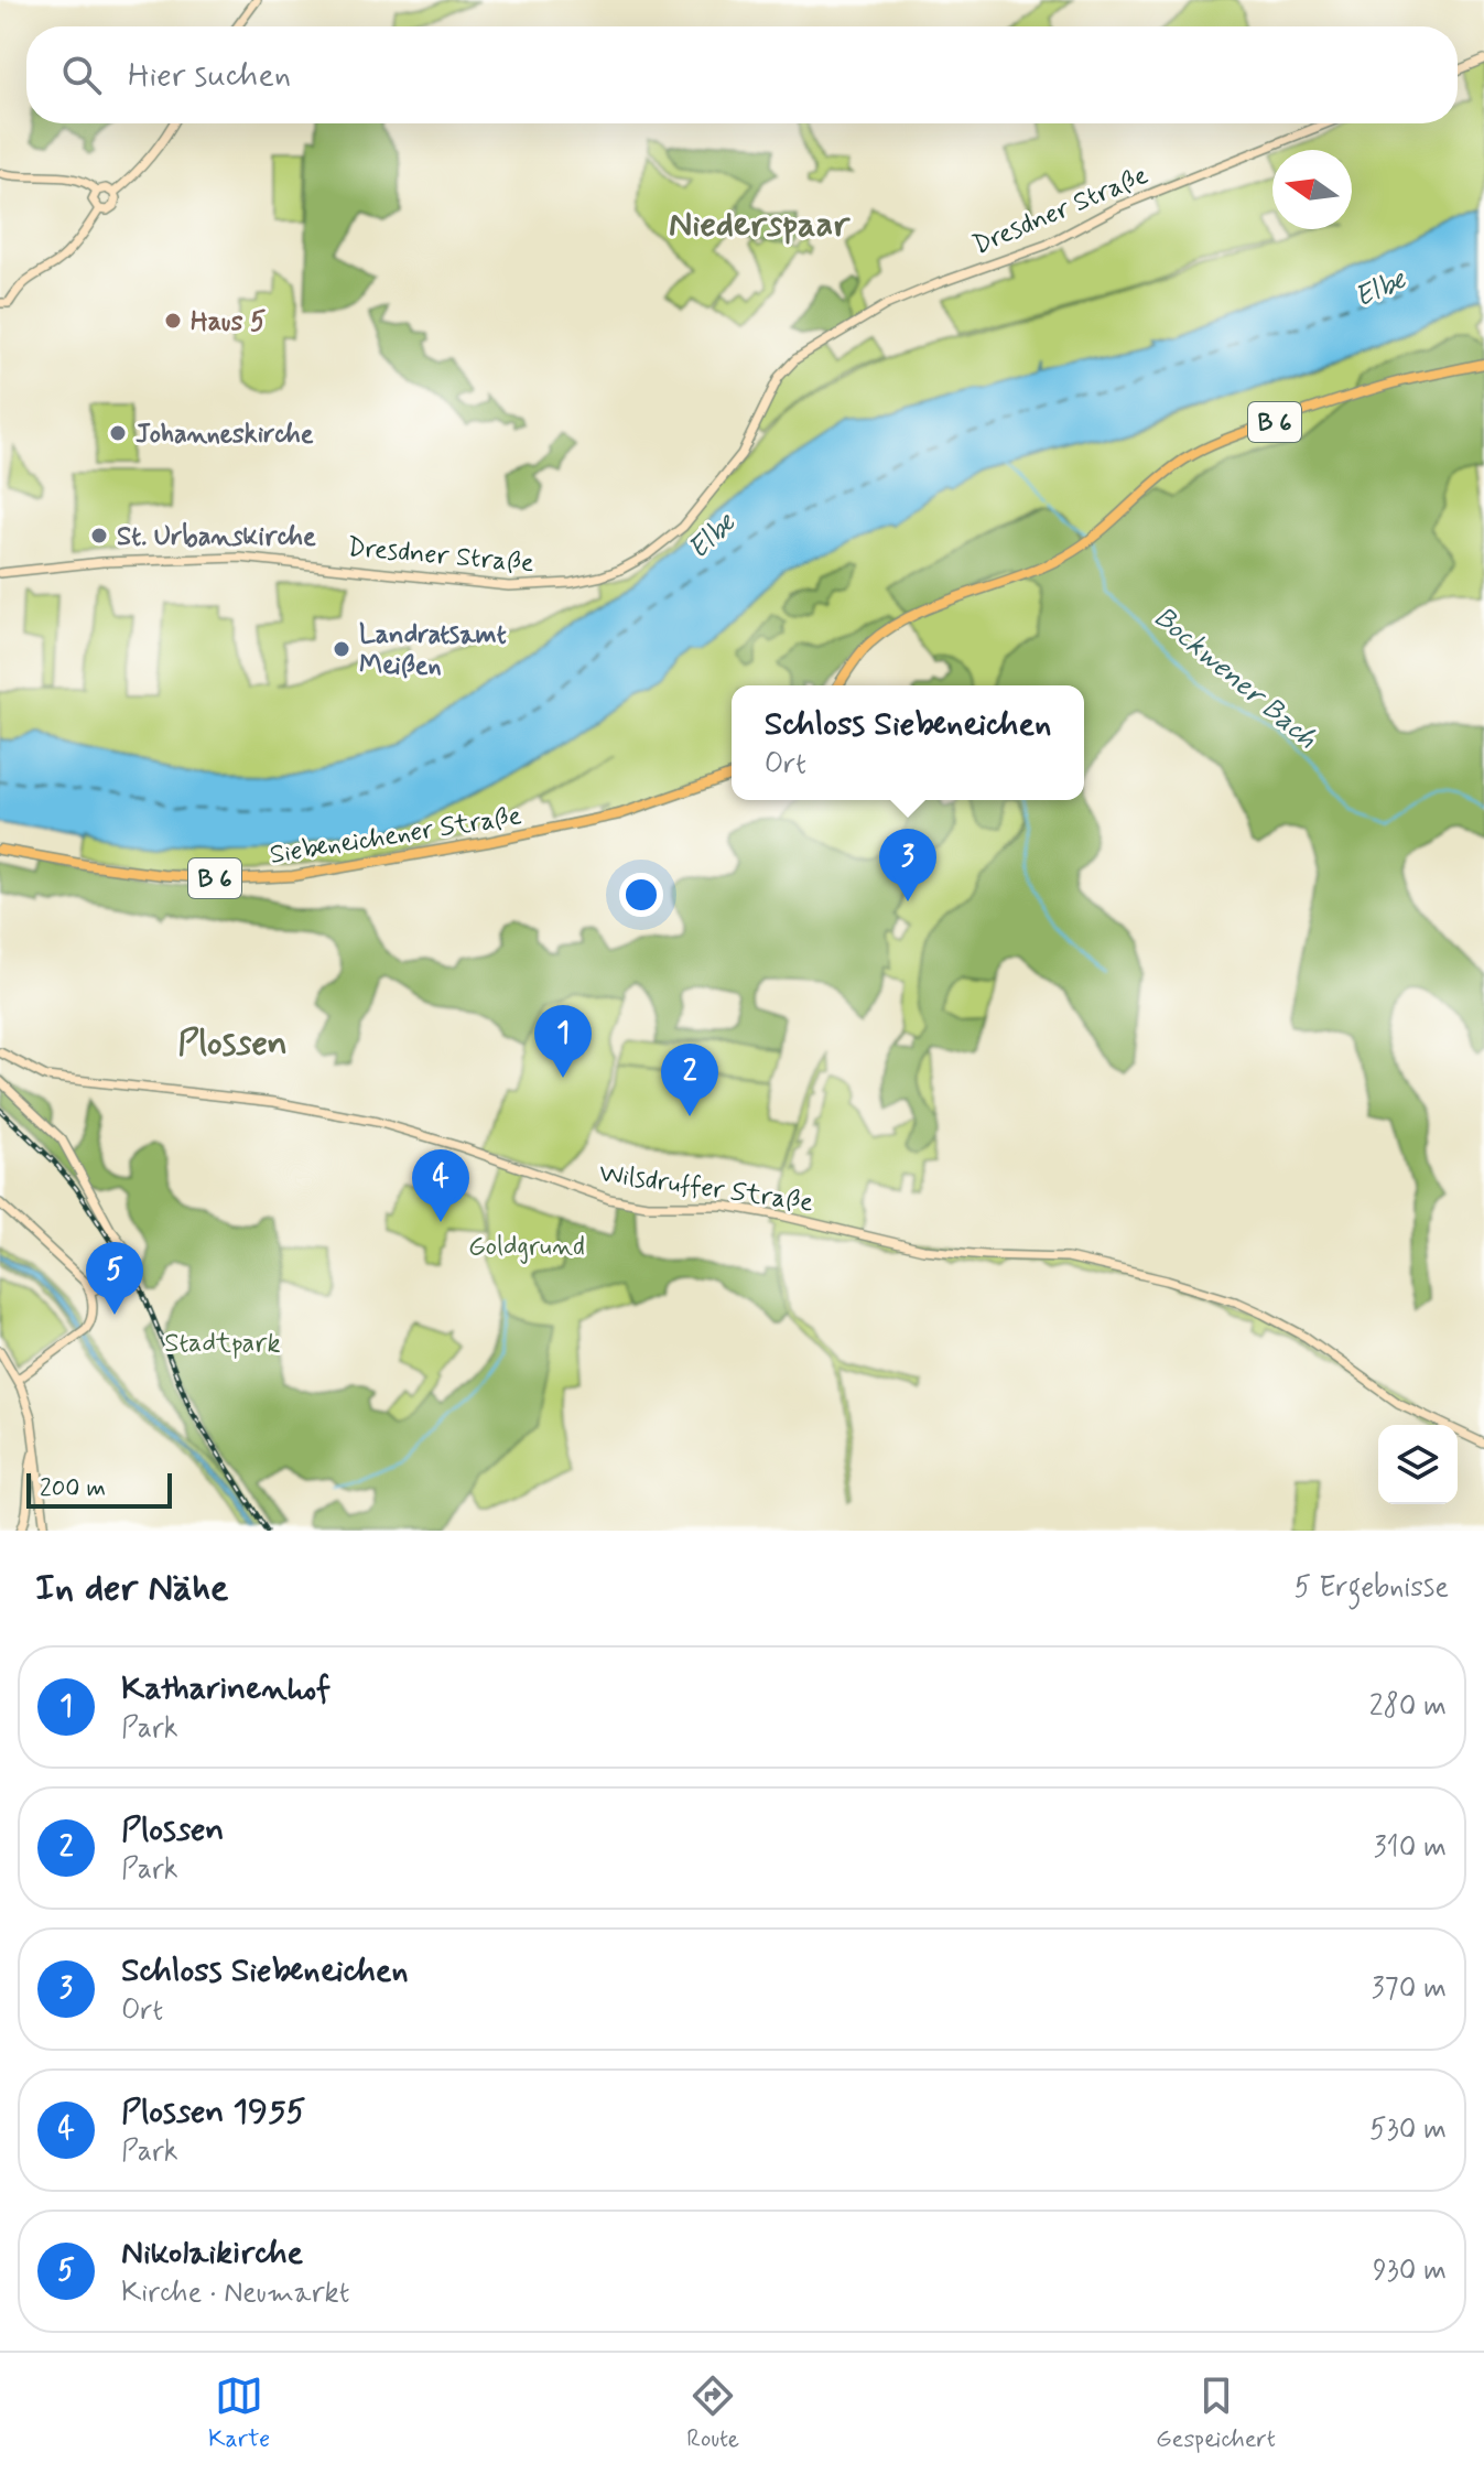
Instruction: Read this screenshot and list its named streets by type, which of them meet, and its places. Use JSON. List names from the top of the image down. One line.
{"streets":{"main road":["Dresdner Straße","B 6","Siebeneichener Straße","Wilsdruffer Straße"]},"districts":["Niederspaar","Plossen"],"water":["Elbe","Bockwener Bach"],"parks":["Goldgrund","Stadtpark"],"places":["Haus 5","Johanneskirche","St. Urbanskirche","Landratsamt Meißen"],"scale_bar":"200 m","north":"left","page":{"search":"Hier suchen","popup":["Schloss Siebeneichen","Ort"],"pins":["3","1","2","4","5"],"scale":"200 m","heading":["In der Nähe","5 Ergebnisse"],"list":[{"mark":"1","name":"Katharinenhof","note":"Park","value":"280 m"},{"mark":"2","name":"Plossen","note":"Park","value":"310 m"},{"mark":"3","name":"Schloss Siebeneichen","note":"Ort","value":"370 m"},{"mark":"4","name":"Plossen 1955","note":"Park","value":"530 m"},{"mark":"5","name":"Nikolaikirche","note":"Kirche · Neumarkt","value":"930 m"}],"nav":["Karte","Route","Gespeichert"]}}
